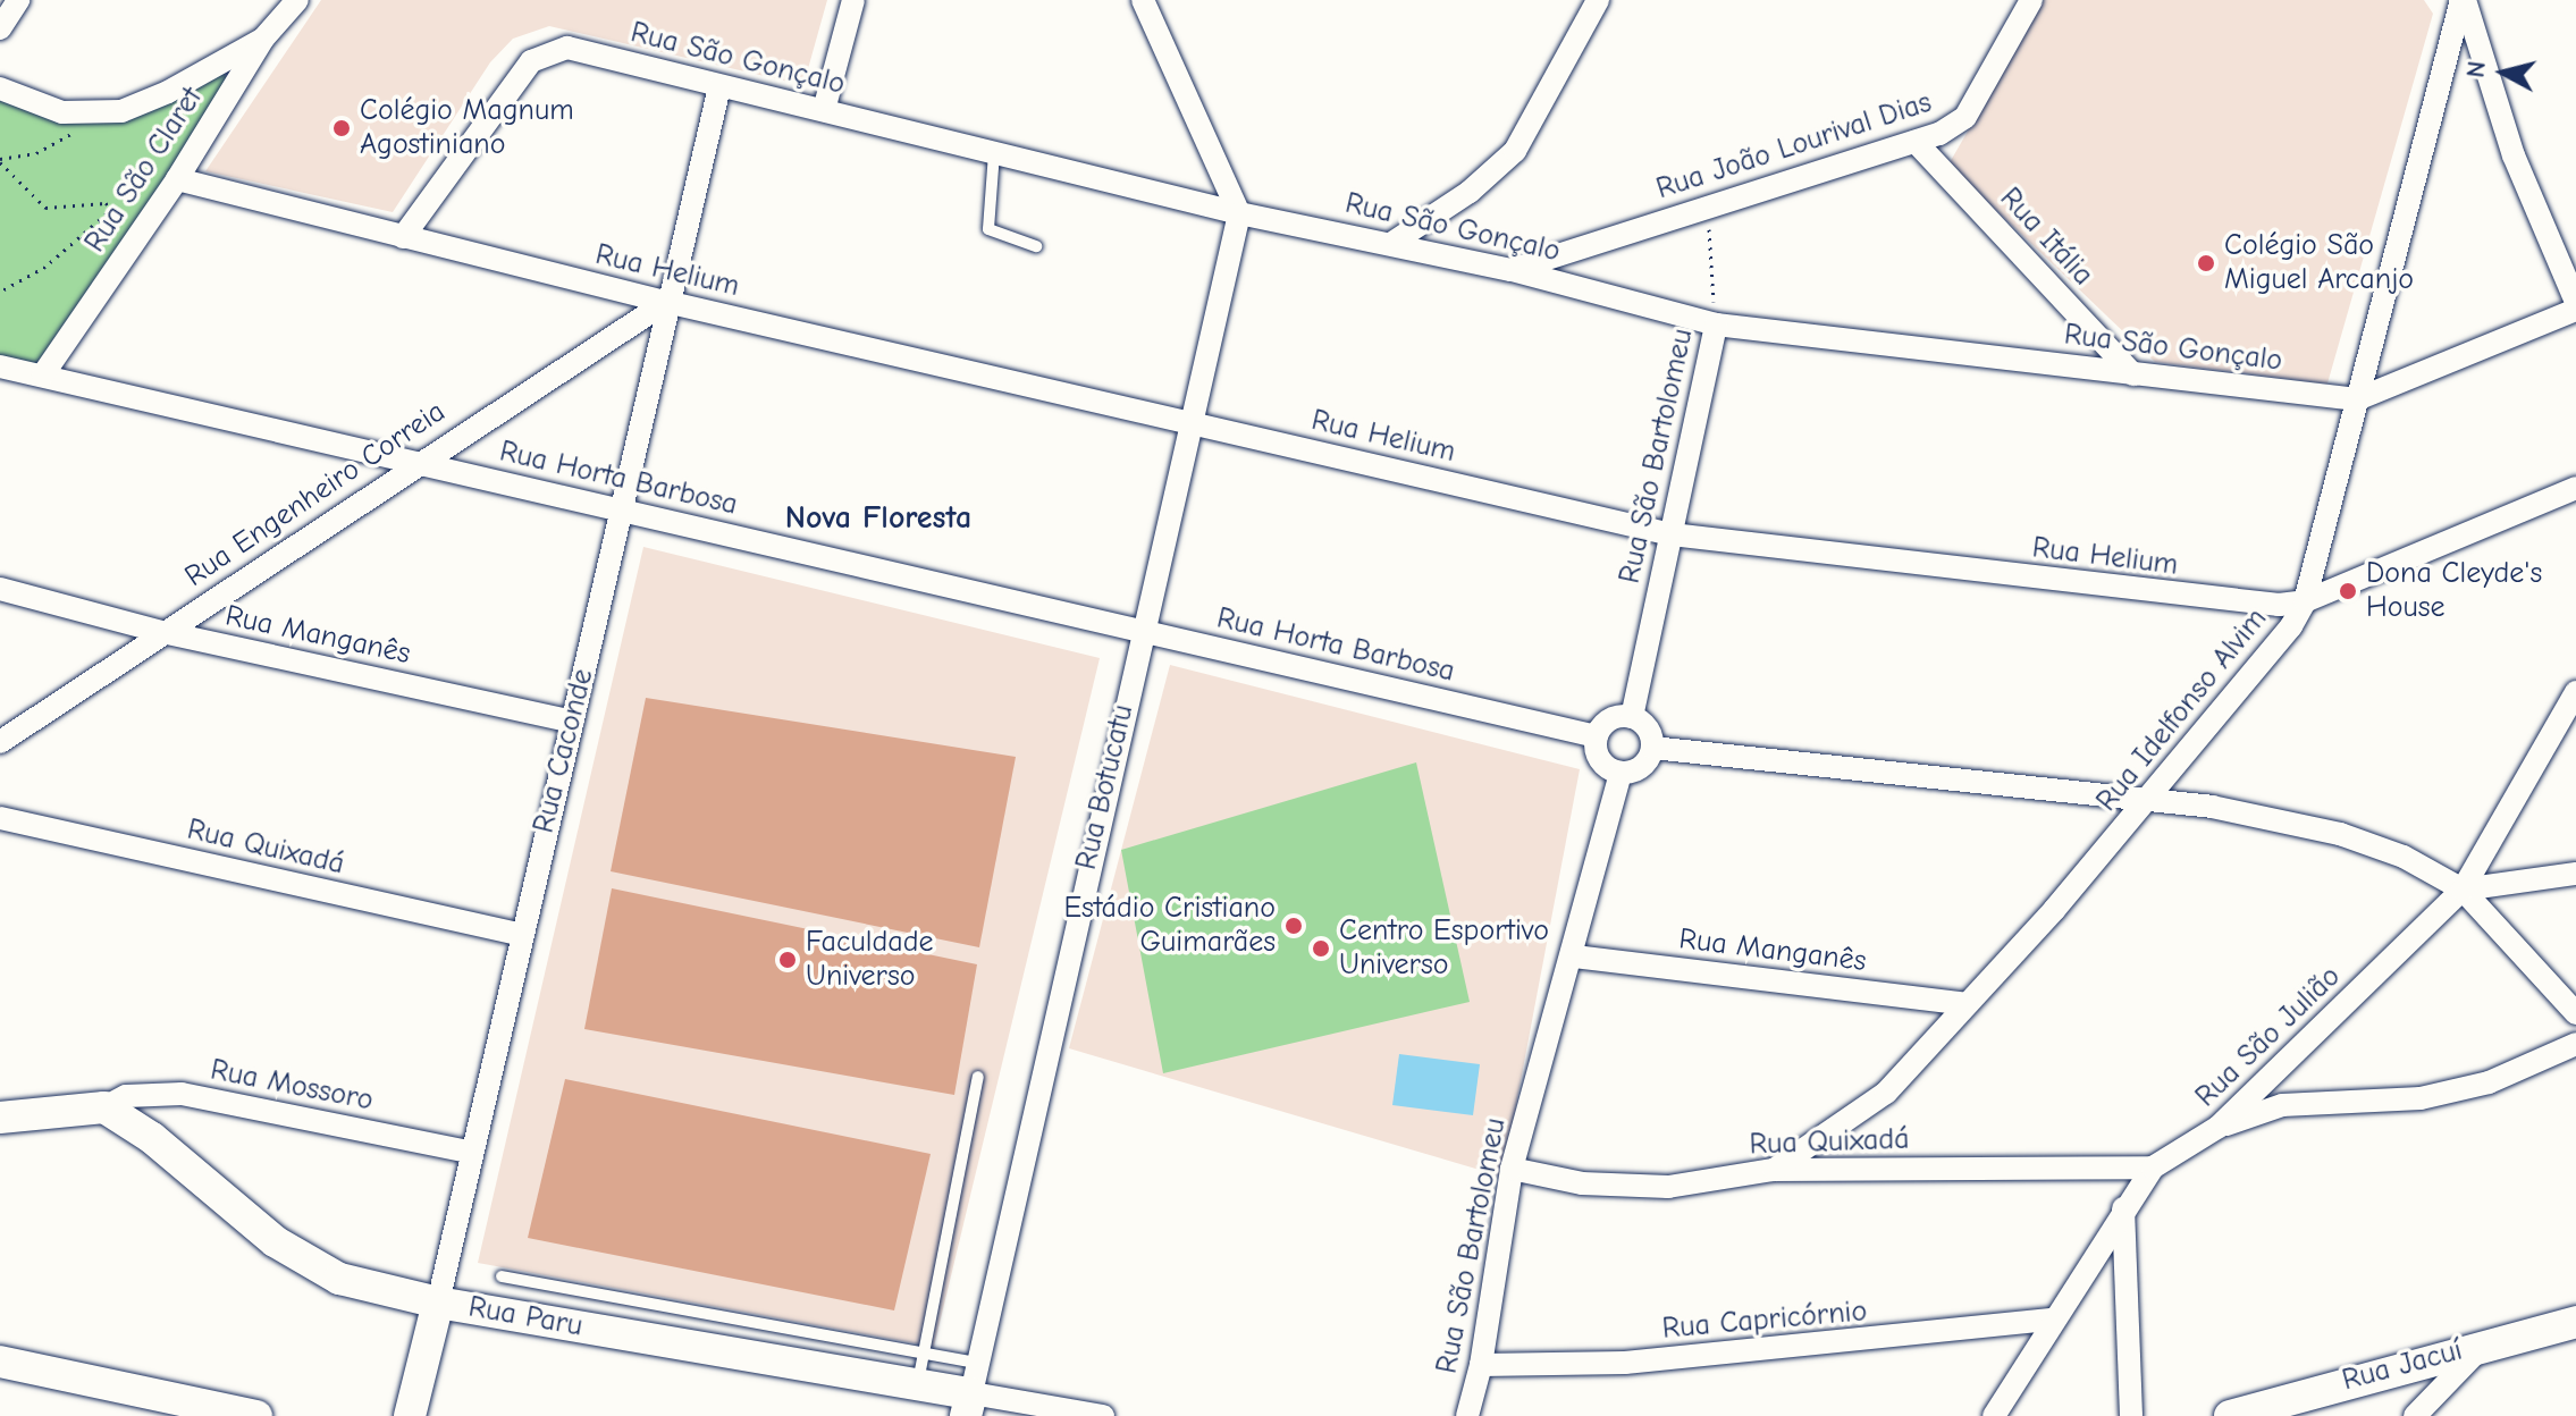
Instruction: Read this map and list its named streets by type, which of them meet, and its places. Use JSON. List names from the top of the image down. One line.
{"streets":{"street":["Rua São Gonçalo","Rua João Lourival Dias","Rua São Claret","Rua Itália","Rua Helium","Rua São Bartolomeu","Rua Horta Barbosa","Rua Engenheiro Correia","Rua Manganês","Rua Idelfonso Alvim","Rua Caconde","Rua Botucatu","Rua Quixadá","Rua São Julião","Rua Mossoro","Rua Paru","Rua Capricórnio","Rua Jacuí"]},"crossings":[["Rua São Gonçalo","Rua João Lourival Dias"],["Rua São Gonçalo","Rua Itália"],["Rua São Gonçalo","Rua Helium"],["Rua São Gonçalo","Rua São Bartolomeu"],["Rua São Gonçalo","Rua Idelfonso Alvim"],["Rua São Gonçalo","Rua Caconde"],["Rua São Gonçalo","Rua Botucatu"],["Rua João Lourival Dias","Rua Itália"],["Rua João Lourival Dias","Rua São Bartolomeu"],["Rua São Claret","Rua Helium"],["Rua São Claret","Rua Horta Barbosa"],["Rua Helium","Rua São Bartolomeu"],["Rua Helium","Rua Engenheiro Correia"],["Rua Helium","Rua Idelfonso Alvim"],["Rua Helium","Rua Caconde"],["Rua Helium","Rua Botucatu"],["Rua São Bartolomeu","Rua Horta Barbosa"],["Rua São Bartolomeu","Rua Manganês"],["Rua São Bartolomeu","Rua Quixadá"],["Rua São Bartolomeu","Rua Capricórnio"],["Rua Horta Barbosa","Rua Engenheiro Correia"],["Rua Horta Barbosa","Rua Caconde"],["Rua Horta Barbosa","Rua Botucatu"],["Rua Engenheiro Correia","Rua Manganês"],["Rua Engenheiro Correia","Rua Caconde"],["Rua Manganês","Rua Idelfonso Alvim"],["Rua Manganês","Rua Caconde"],["Rua Idelfonso Alvim","Rua Quixadá"],["Rua Caconde","Rua Quixadá"],["Rua Caconde","Rua Mossoro"],["Rua Caconde","Rua Paru"],["Rua Botucatu","Rua Paru"],["Rua Quixadá","Rua São Julião"],["Rua São Julião","Rua Capricórnio"],["Rua Mossoro","Rua Paru"]],"districts":["Nova Floresta"],"places":["Colégio Magnum Agostiniano","Colégio São Miguel Arcanjo","Dona Cleyde's House","Estádio Cristiano Guimarães","Centro Esportivo Universo","Faculdade Universo"],"north":"left"}
